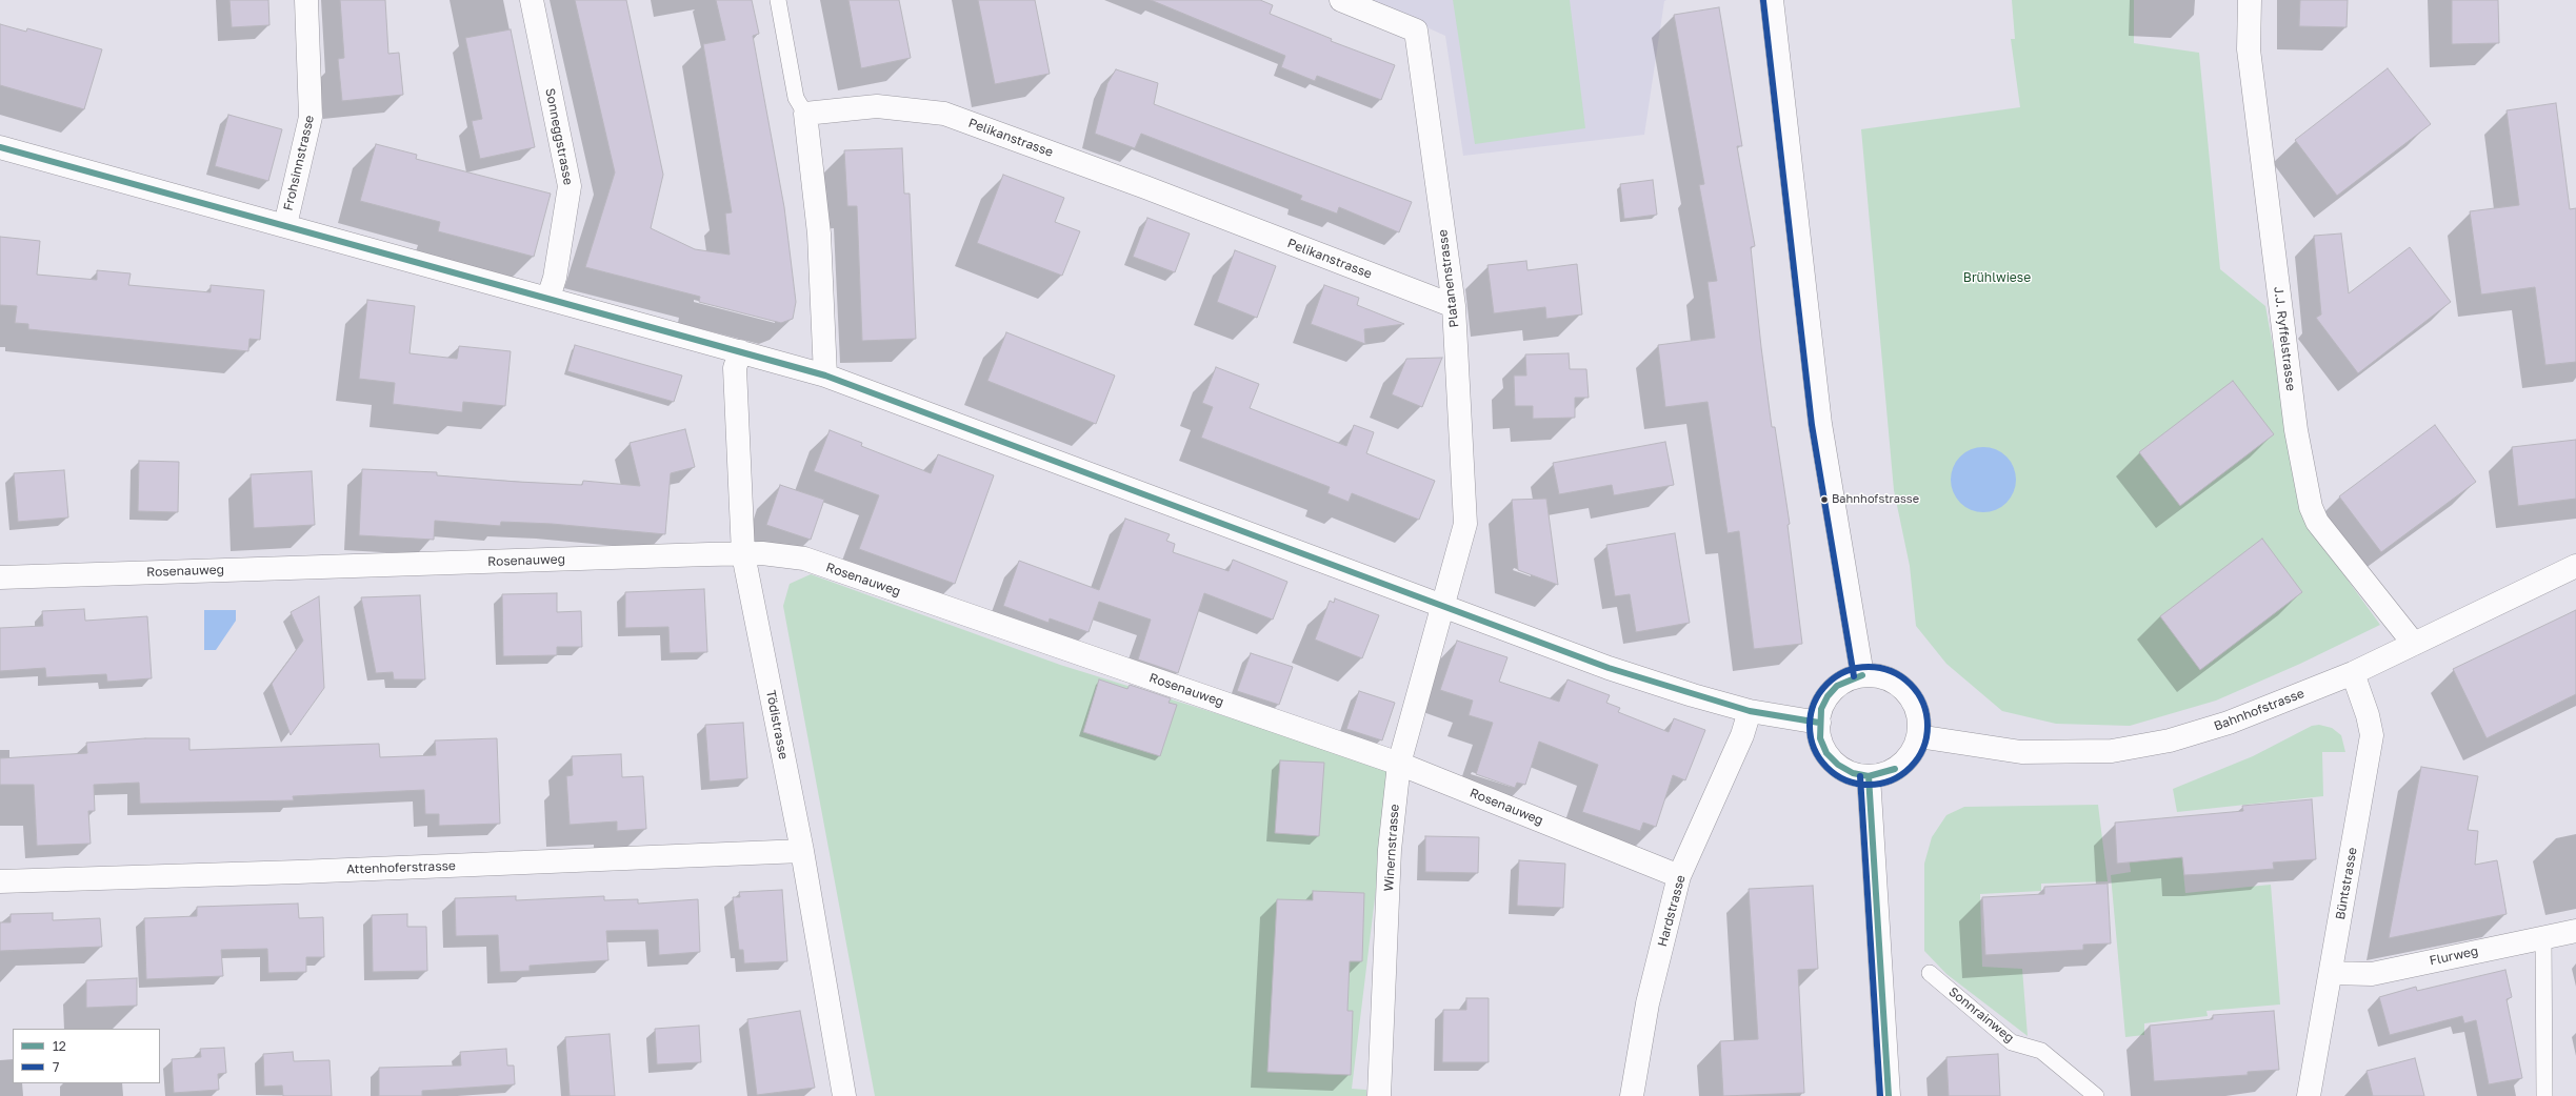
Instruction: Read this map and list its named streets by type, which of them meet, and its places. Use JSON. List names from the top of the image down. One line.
{"streets":{"street":["Sonneggstrasse","Pelikanstrasse","Frohsinnstrasse","Platanenstrasse","J.J. Ryffelstrasse","Rosenauweg","Bahnhofstrasse","Tödistrasse","Winernstrasse","Attenhoferstrasse","Büntstrasse","Hardstrasse","Flurweg"],"lane":["Sonnrainweg"]},"crossings":[["Pelikanstrasse","Platanenstrasse"],["Platanenstrasse","Winernstrasse"],["J.J. Ryffelstrasse","Bahnhofstrasse"],["Rosenauweg","Tödistrasse"],["Rosenauweg","Winernstrasse"],["Rosenauweg","Hardstrasse"],["Bahnhofstrasse","Büntstrasse"],["Tödistrasse","Attenhoferstrasse"],["Büntstrasse","Flurweg"]],"parks":["Brühlwiese"],"places":["Bahnhofstrasse"],"lines":["transit line 7","transit line 12"],"legend":["12","7"]}
